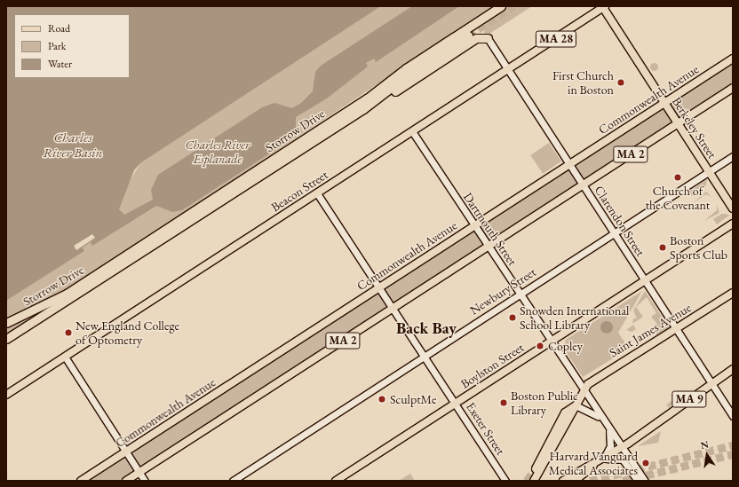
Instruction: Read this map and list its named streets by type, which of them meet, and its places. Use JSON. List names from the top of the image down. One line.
{"streets":{"highway":["Storrow Drive"],"main road":["MA 28","Commonwealth Avenue","Berkeley Street","MA 2","Beacon Street","Clarendon Street","Dartmouth Street","Newbury Street","Saint James Avenue","Boylston Street","MA 9","Exeter Street"]},"crossings":[["Commonwealth Avenue","Berkeley Street"],["Commonwealth Avenue","Clarendon Street"],["Commonwealth Avenue","Dartmouth Street"],["Commonwealth Avenue","Exeter Street"],["Berkeley Street","MA 2"],["Berkeley Street","Beacon Street"],["Berkeley Street","Newbury Street"],["MA 2","Clarendon Street"],["MA 2","Dartmouth Street"],["MA 2","Exeter Street"],["Beacon Street","Clarendon Street"],["Beacon Street","Dartmouth Street"],["Beacon Street","Exeter Street"],["Clarendon Street","Newbury Street"],["Clarendon Street","Saint James Avenue"],["Clarendon Street","Boylston Street"],["Clarendon Street","MA 9"],["Dartmouth Street","Newbury Street"],["Dartmouth Street","Saint James Avenue"],["Dartmouth Street","Boylston Street"],["Dartmouth Street","MA 9"],["Newbury Street","Exeter Street"],["Boylston Street","Exeter Street"]],"districts":["Back Bay"],"water":["Charles River Basin"],"parks":["Charles River Esplanade"],"places":["First Church in Boston","Church of the Covenant","Boston Sports Club","Snowden International School Library","New England College of Optometry","Copley","SculptMe","Boston Public Library","Harvard Vanguard Medical Associates"],"legend":["Road","Park","Water"],"north":"top"}
